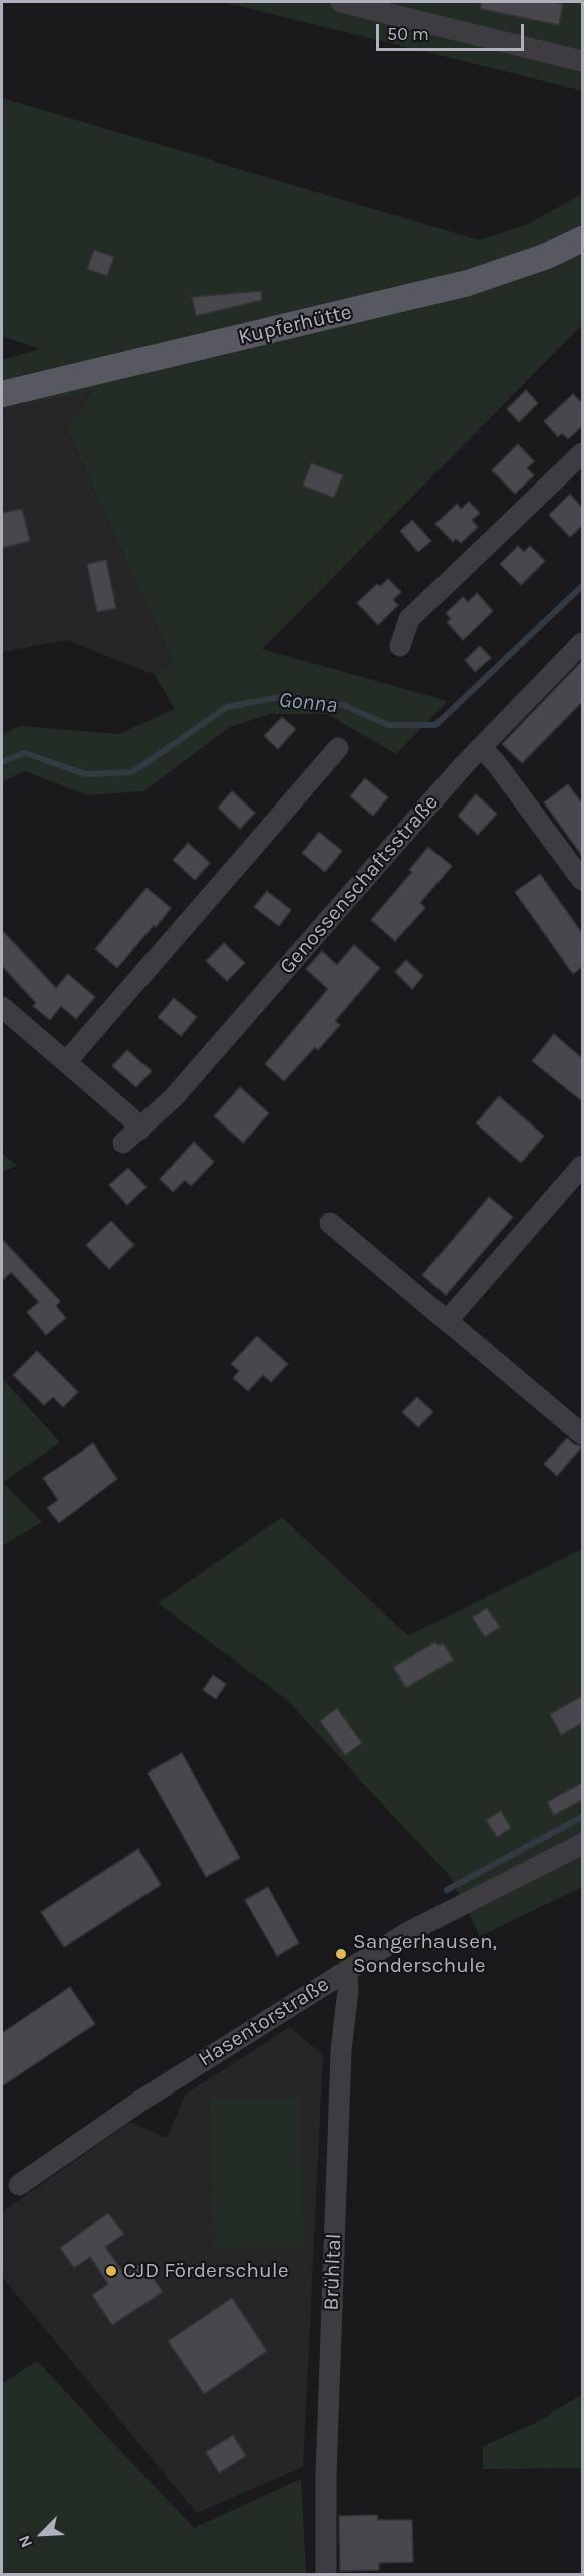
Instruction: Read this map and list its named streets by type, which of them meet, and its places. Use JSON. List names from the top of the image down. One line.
{"streets":{"main road":["Kupferhütte"],"street":["Genossenschaftsstraße","Hasentorstraße","Brühltal"]},"crossings":[["Hasentorstraße","Brühltal"]],"water":["Gonna"],"places":["Sangerhausen, Sonderschule","CJD Förderschule"],"scale_bar":"50 m","north":"bottom left"}
